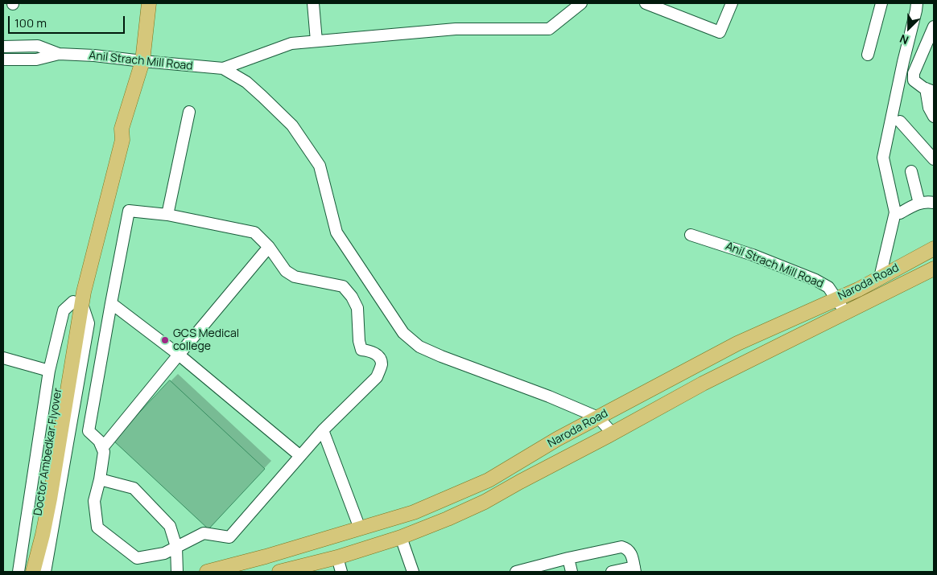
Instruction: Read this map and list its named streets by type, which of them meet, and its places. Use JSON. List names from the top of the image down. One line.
{"streets":{"main road":["Naroda Road","Doctor Ambedkar Flyover"],"street":["Anil Strach Mill Road"]},"crossings":[["Anil Strach Mill Road","Naroda Road"]],"places":["GCS Medical college"],"scale_bar":"100 m","north":"bottom left"}
